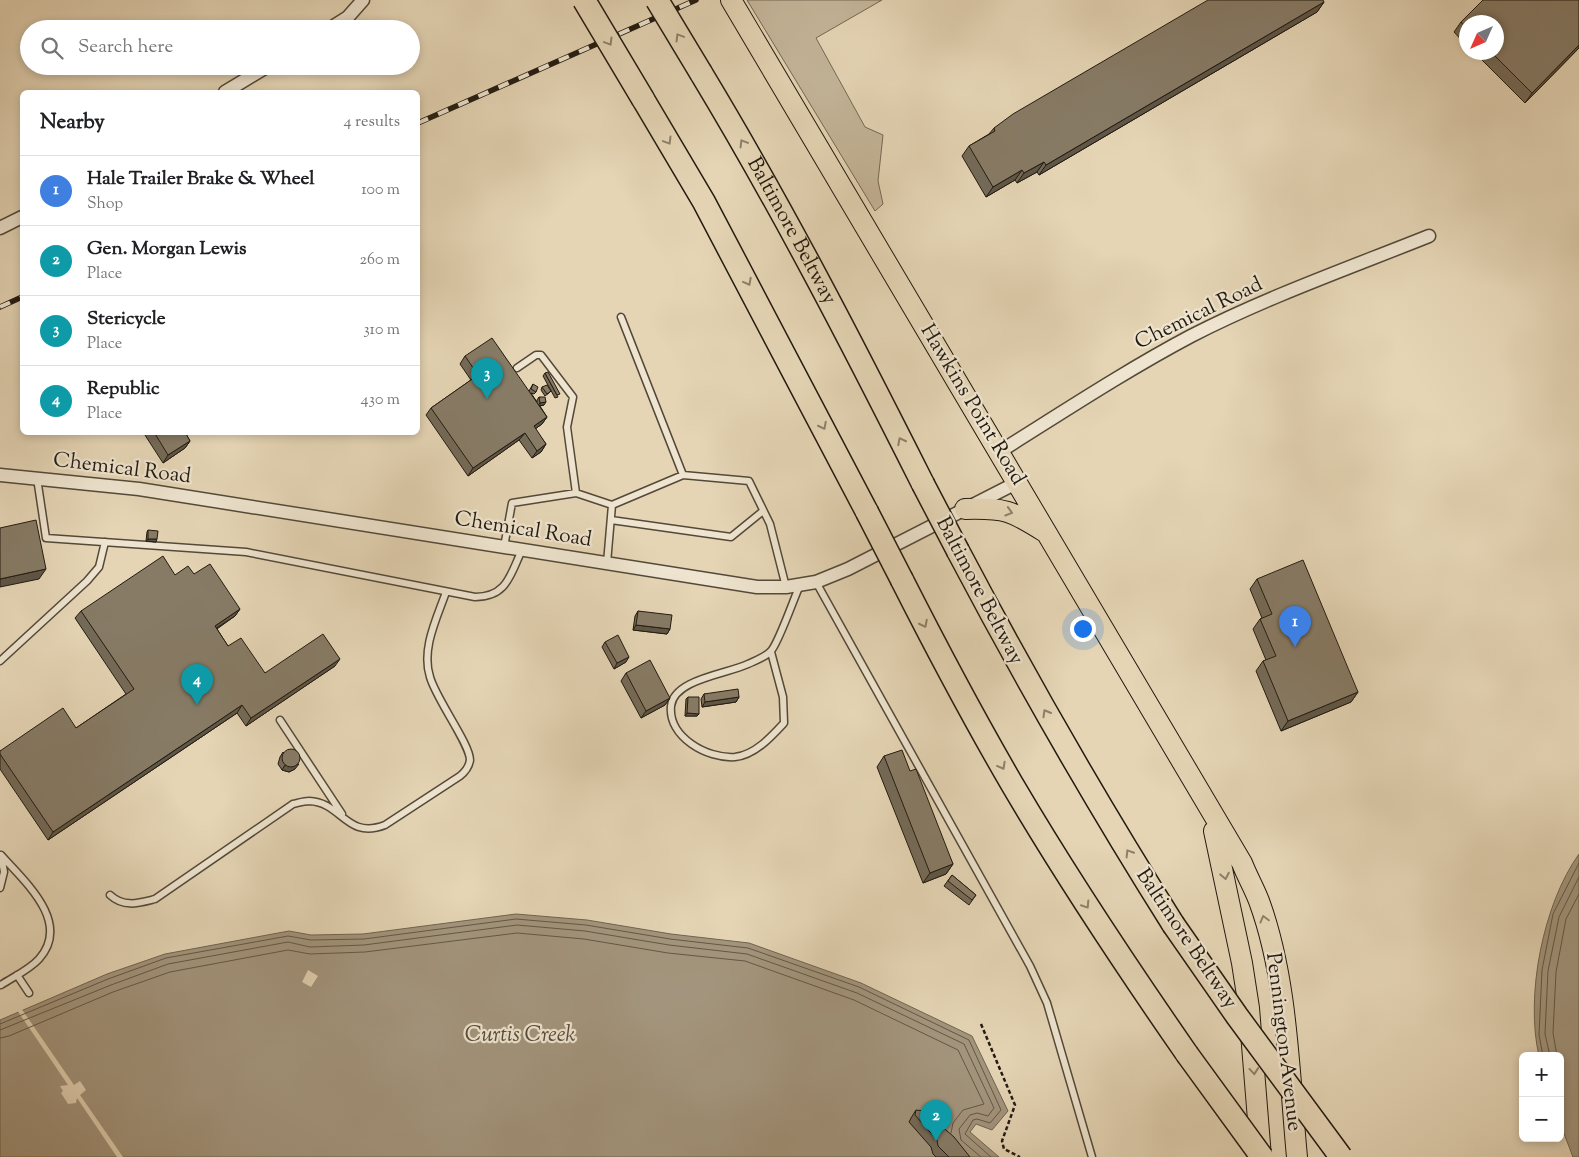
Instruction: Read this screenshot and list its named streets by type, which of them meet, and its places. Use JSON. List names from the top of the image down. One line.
{"streets":{"highway":["Baltimore Beltway"],"main road":["Hawkins Point Road","Pennington Avenue"],"street":["Chemical Road"]},"crossings":[["Chemical Road","Hawkins Point Road"],["Hawkins Point Road","Pennington Avenue"]],"water":["Curtis Creek"],"north":"bottom left","page":{"search":"Search here","heading":["Nearby","4 results"],"list":[{"mark":"1","name":"Hale Trailer Brake & Wheel","note":"Shop","value":"100 m"},{"mark":"2","name":"Gen. Morgan Lewis","note":"Place","value":"260 m"},{"mark":"3","name":"Stericycle","note":"Place","value":"310 m"},{"mark":"4","name":"Republic","note":"Place","value":"430 m"}],"pins":["3","1","4","2"],"map_buttons":["+","−"]}}
